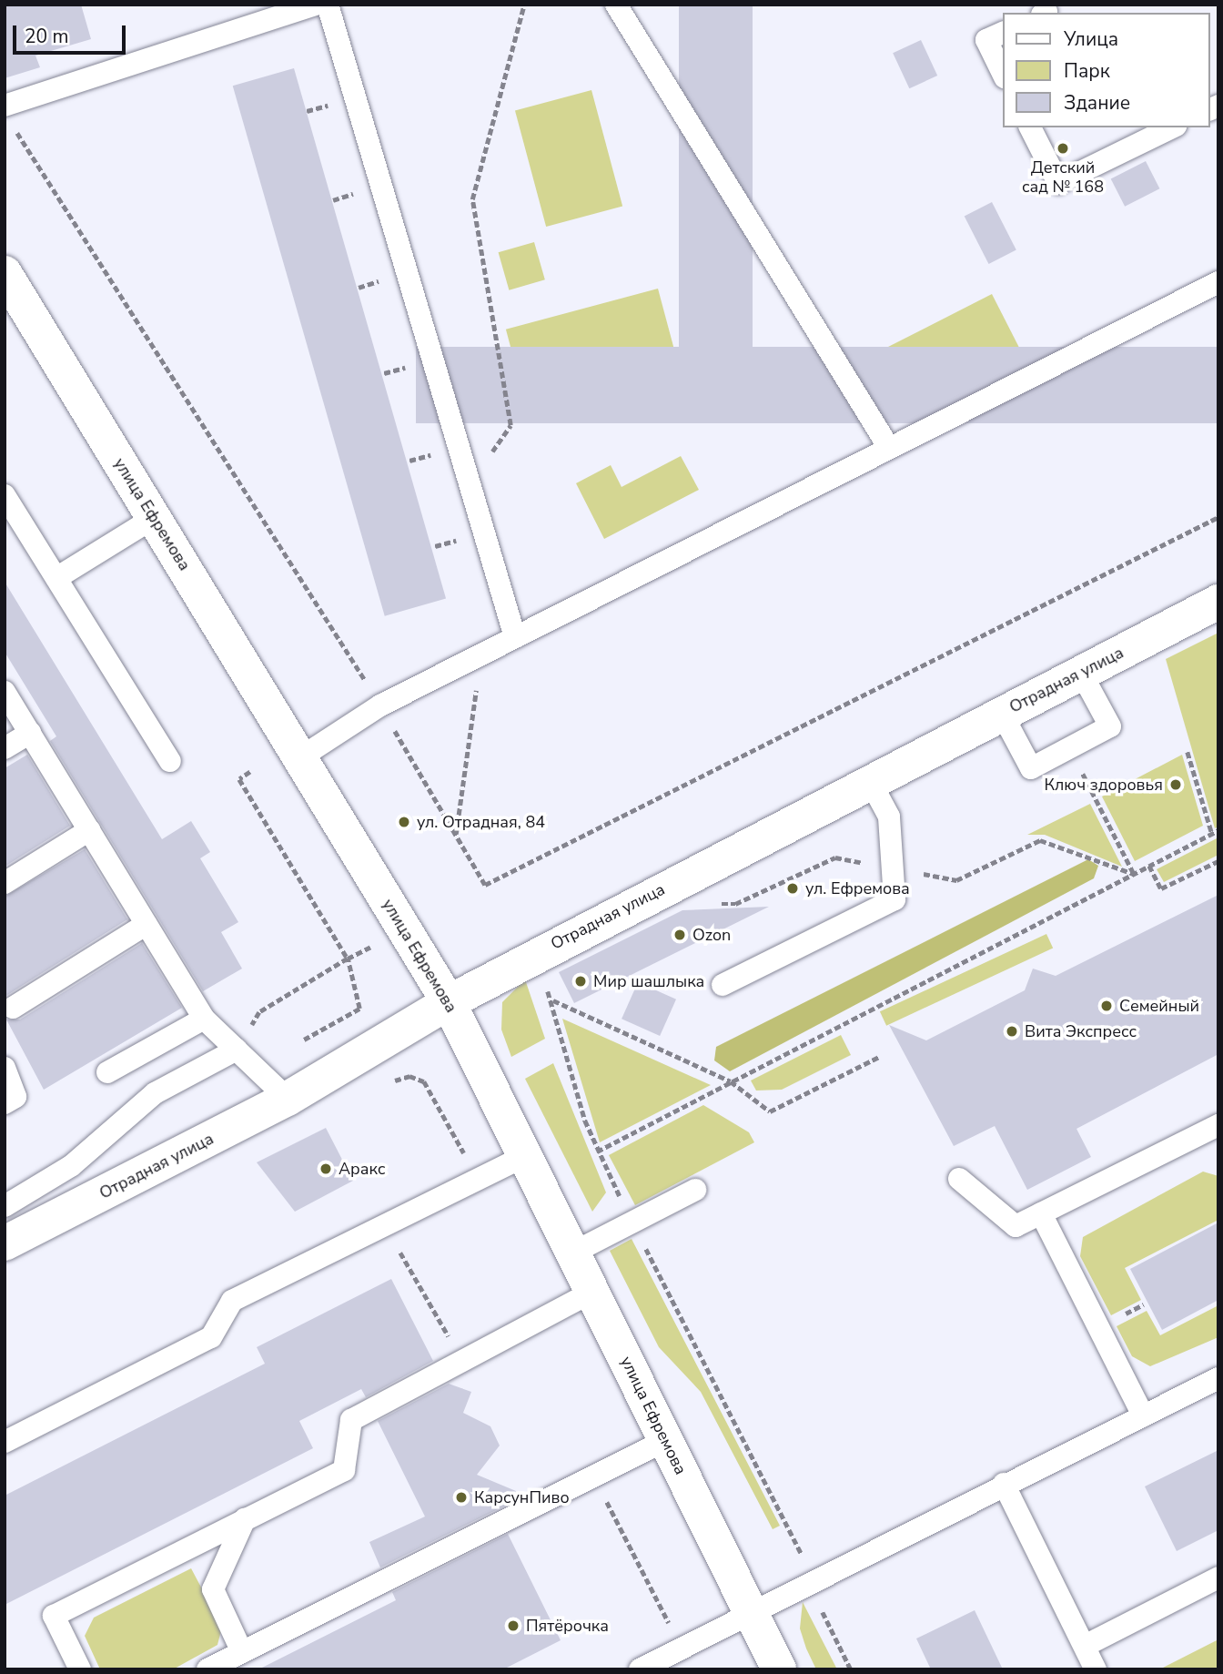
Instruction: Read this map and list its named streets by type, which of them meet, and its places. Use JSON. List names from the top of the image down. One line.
{"streets":{"street":["улица Ефремова","Отрадная улица"]},"crossings":[["улица Ефремова","Отрадная улица"]],"places":["Детский сад № 168","Ключ здоровья","ул. Отрадная, 84","ул. Ефремова","Ozon","Мир шашлыка","Семейный","Вита Экспресс","Аракc","КарсунПиво","Пятёрочка"],"legend":["Улица","Парк","Здание"],"scale_bar":"20 m"}
